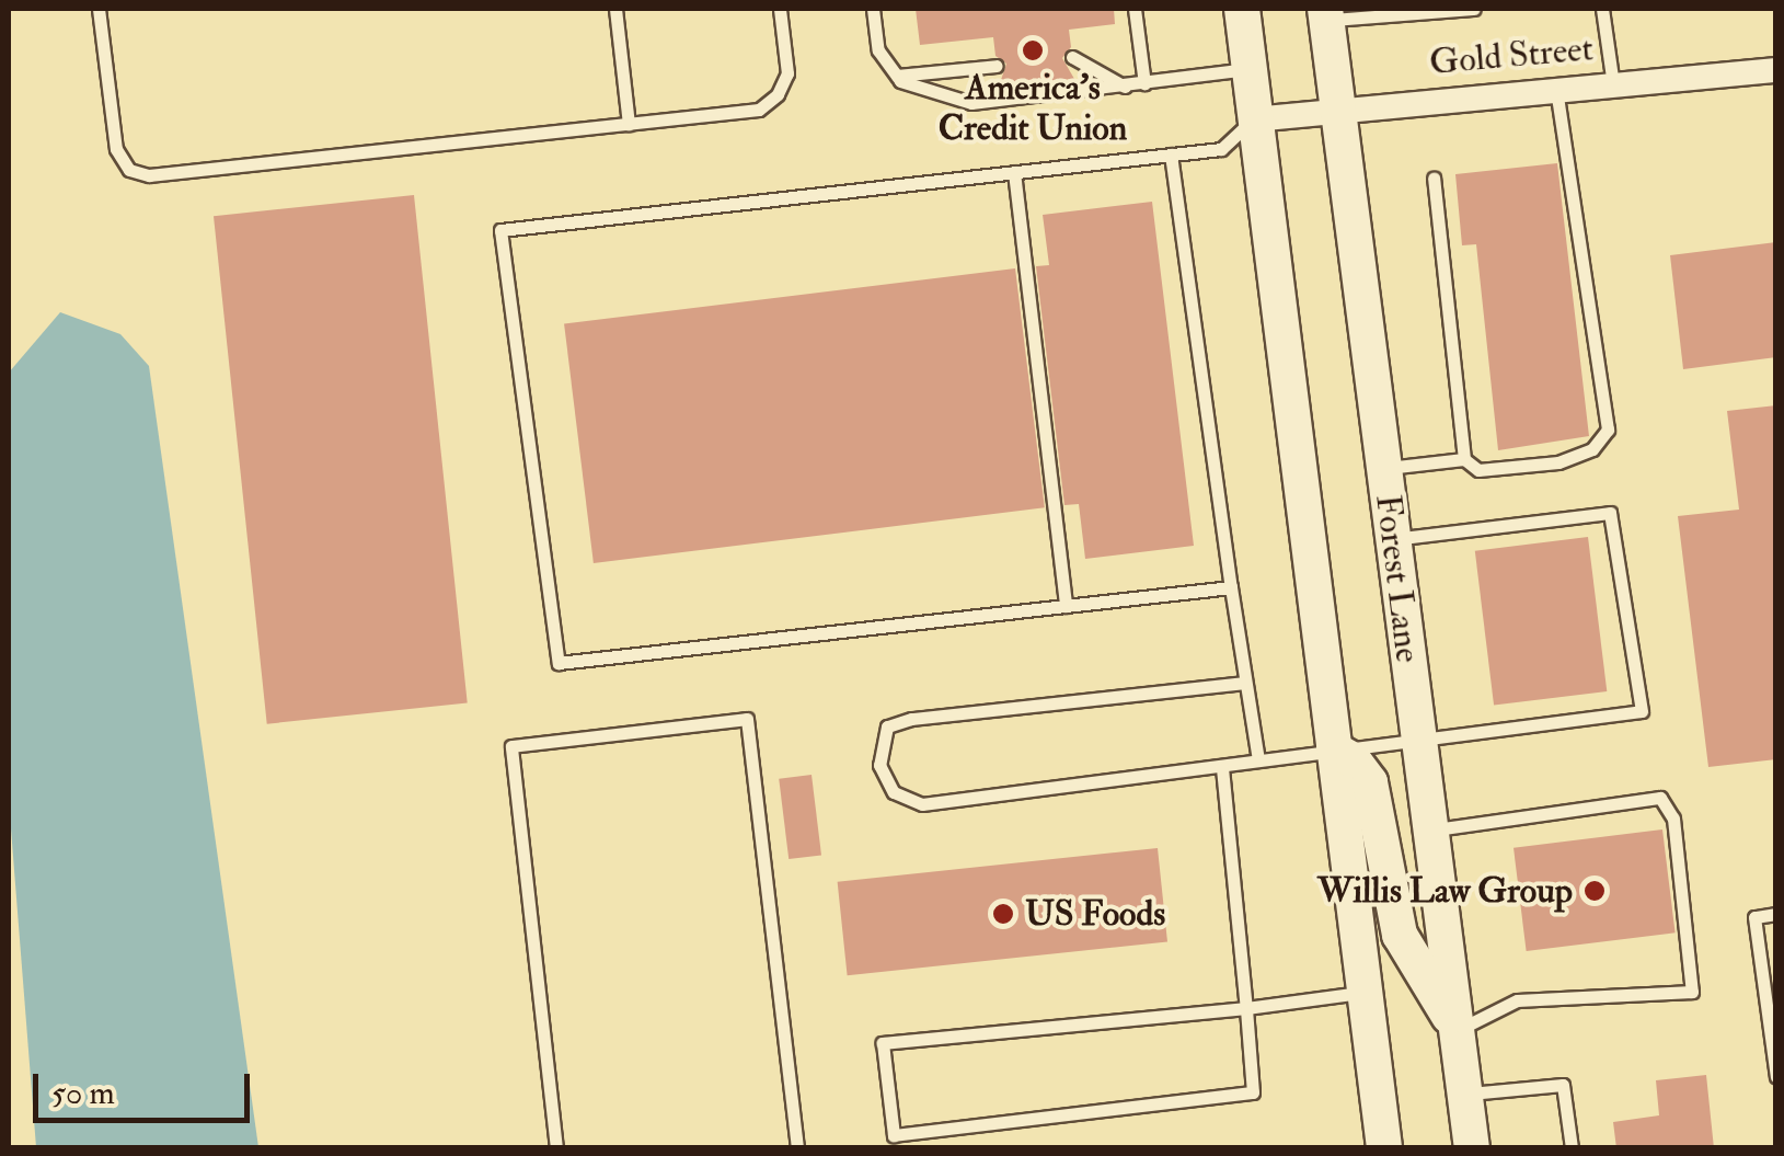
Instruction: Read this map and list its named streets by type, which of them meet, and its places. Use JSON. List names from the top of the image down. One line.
{"streets":{"main road":["Forest Lane"],"street":["Gold Street"]},"crossings":[["Gold Street","Forest Lane"]],"places":["America's Credit Union","Willis Law Group","US Foods"],"scale_bar":"50 m"}
